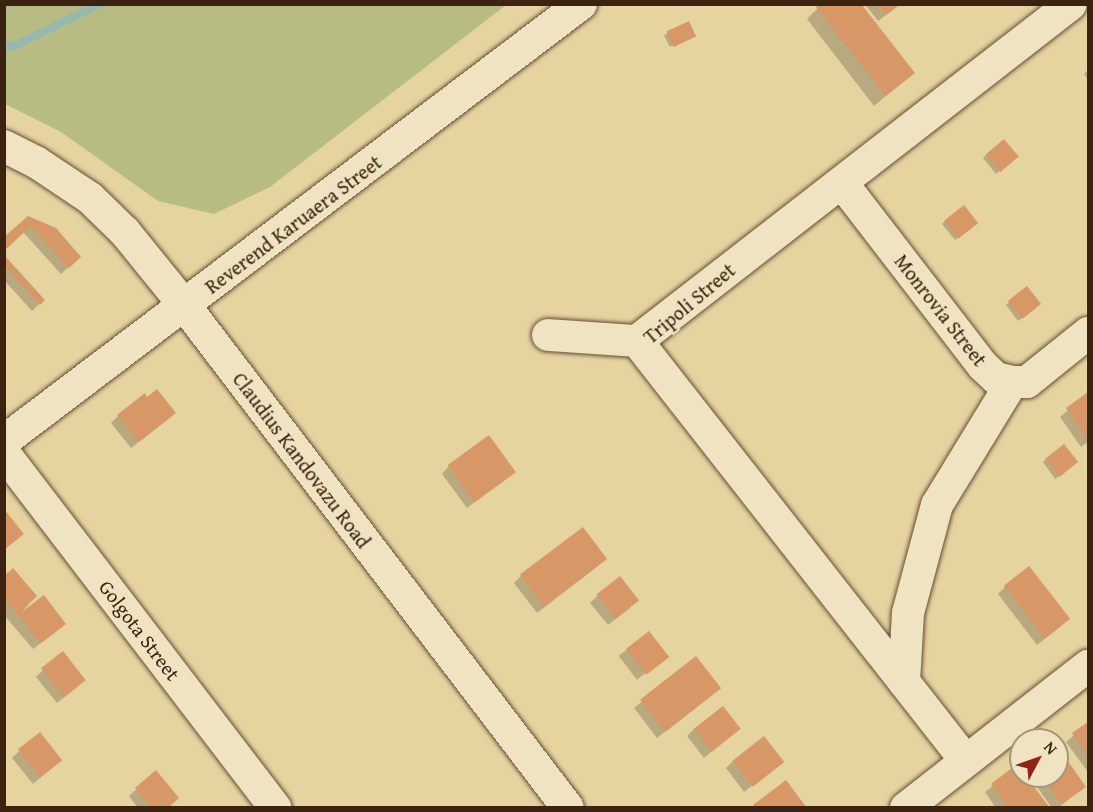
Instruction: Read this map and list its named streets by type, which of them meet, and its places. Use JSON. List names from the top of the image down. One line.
{"streets":{"street":["Reverend Karuaera Street","Tripoli Street","Monrovia Street","Claudius Kandovazu Road","Golgota Street"]},"crossings":[["Reverend Karuaera Street","Claudius Kandovazu Road"],["Tripoli Street","Monrovia Street"]],"north":"top right"}
